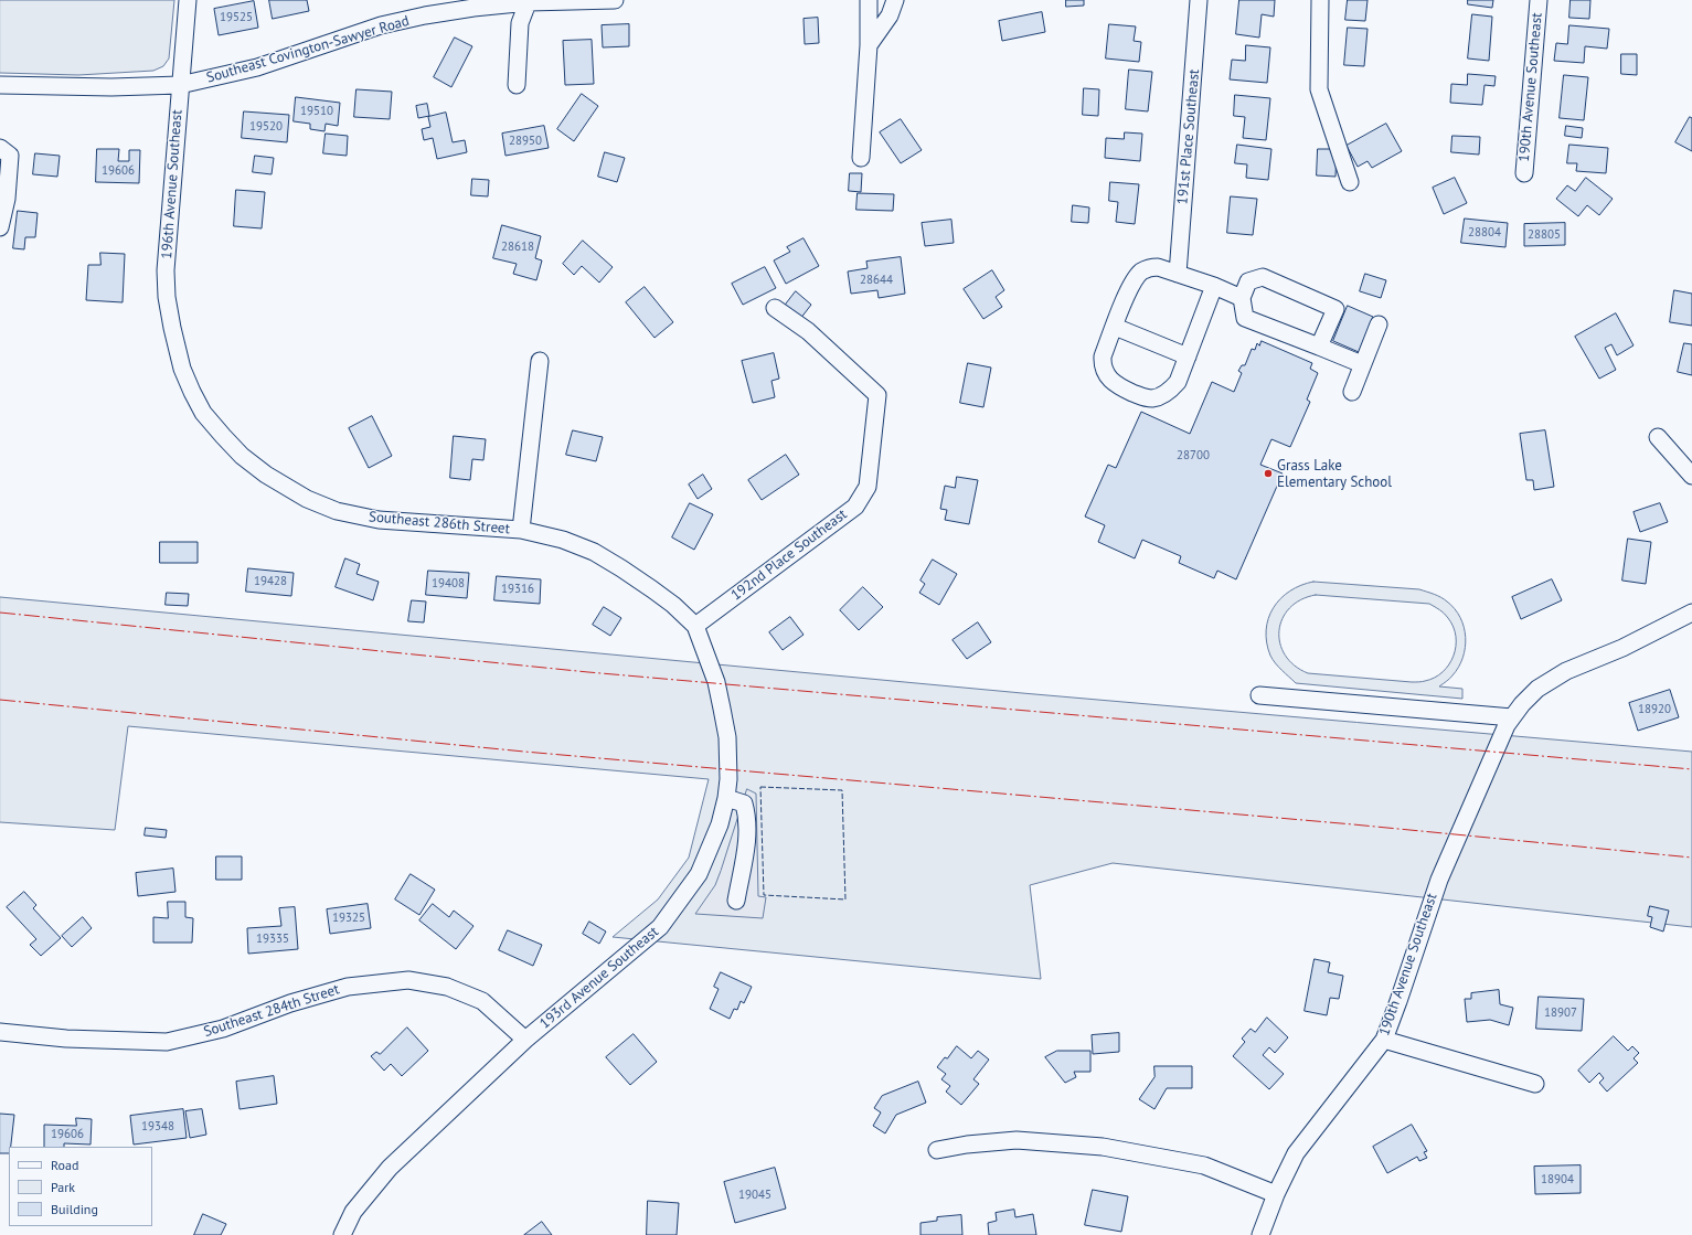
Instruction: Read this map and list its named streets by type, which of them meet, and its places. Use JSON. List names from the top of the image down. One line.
{"streets":{"street":["Southeast Covington-Sawyer Road","190th Avenue Southeast","191st Place Southeast","196th Avenue Southeast","Southeast 286th Street","192nd Place Southeast","193rd Avenue Southeast","Southeast 284th Street"]},"crossings":[["Southeast Covington-Sawyer Road","196th Avenue Southeast"],["196th Avenue Southeast","Southeast 286th Street"],["Southeast 286th Street","193rd Avenue Southeast"],["192nd Place Southeast","193rd Avenue Southeast"],["193rd Avenue Southeast","Southeast 284th Street"]],"places":["Grass Lake Elementary School"],"house_numbers":["19525","19510","19520","28950","19606","28804","28805","28618","28644","28700","19428","19408","19316","18920","19325","19335","18907","19348","19606","18904","19045"],"legend":["Road","Park","Building"]}
